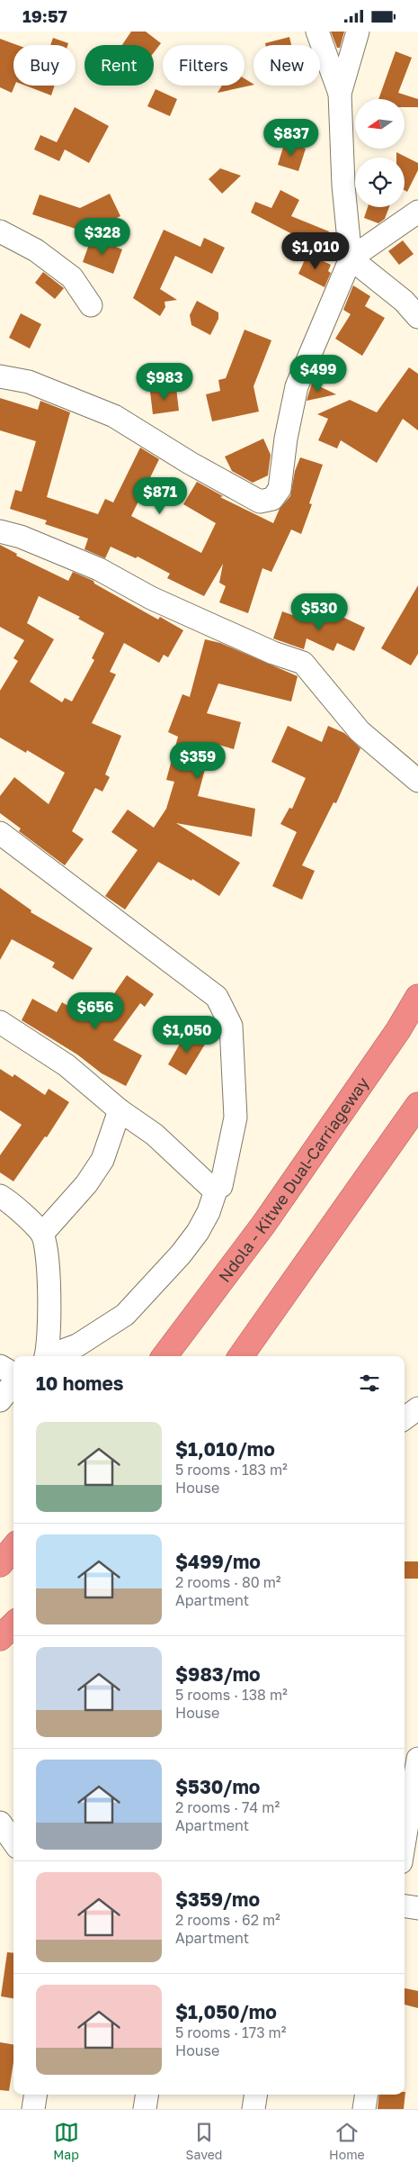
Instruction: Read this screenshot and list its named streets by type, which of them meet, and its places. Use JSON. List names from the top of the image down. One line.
{"streets":{"highway":["Ndola - Kitwe Dual-Carriageway"]},"north":"left","page":{"status":"19:57","chip":["Buy","Rent","Filters","New"],"price":["$837","$328","$1,010","$499","$983","$871","$530","$359","$656","$1,050"],"heading":"10 homes","list":[{"name":"$1,010/mo","note":"5 rooms · 183 m² · House"},{"name":"$499/mo","note":"2 rooms · 80 m² · Apartment"},{"name":"$983/mo","note":"5 rooms · 138 m² · House"},{"name":"$530/mo","note":"2 rooms · 74 m² · Apartment"},{"name":"$359/mo","note":"2 rooms · 62 m² · Apartment"},{"name":"$1,050/mo","note":"5 rooms · 173 m² · House"}],"tabs":["Map","Saved","Home"]}}
